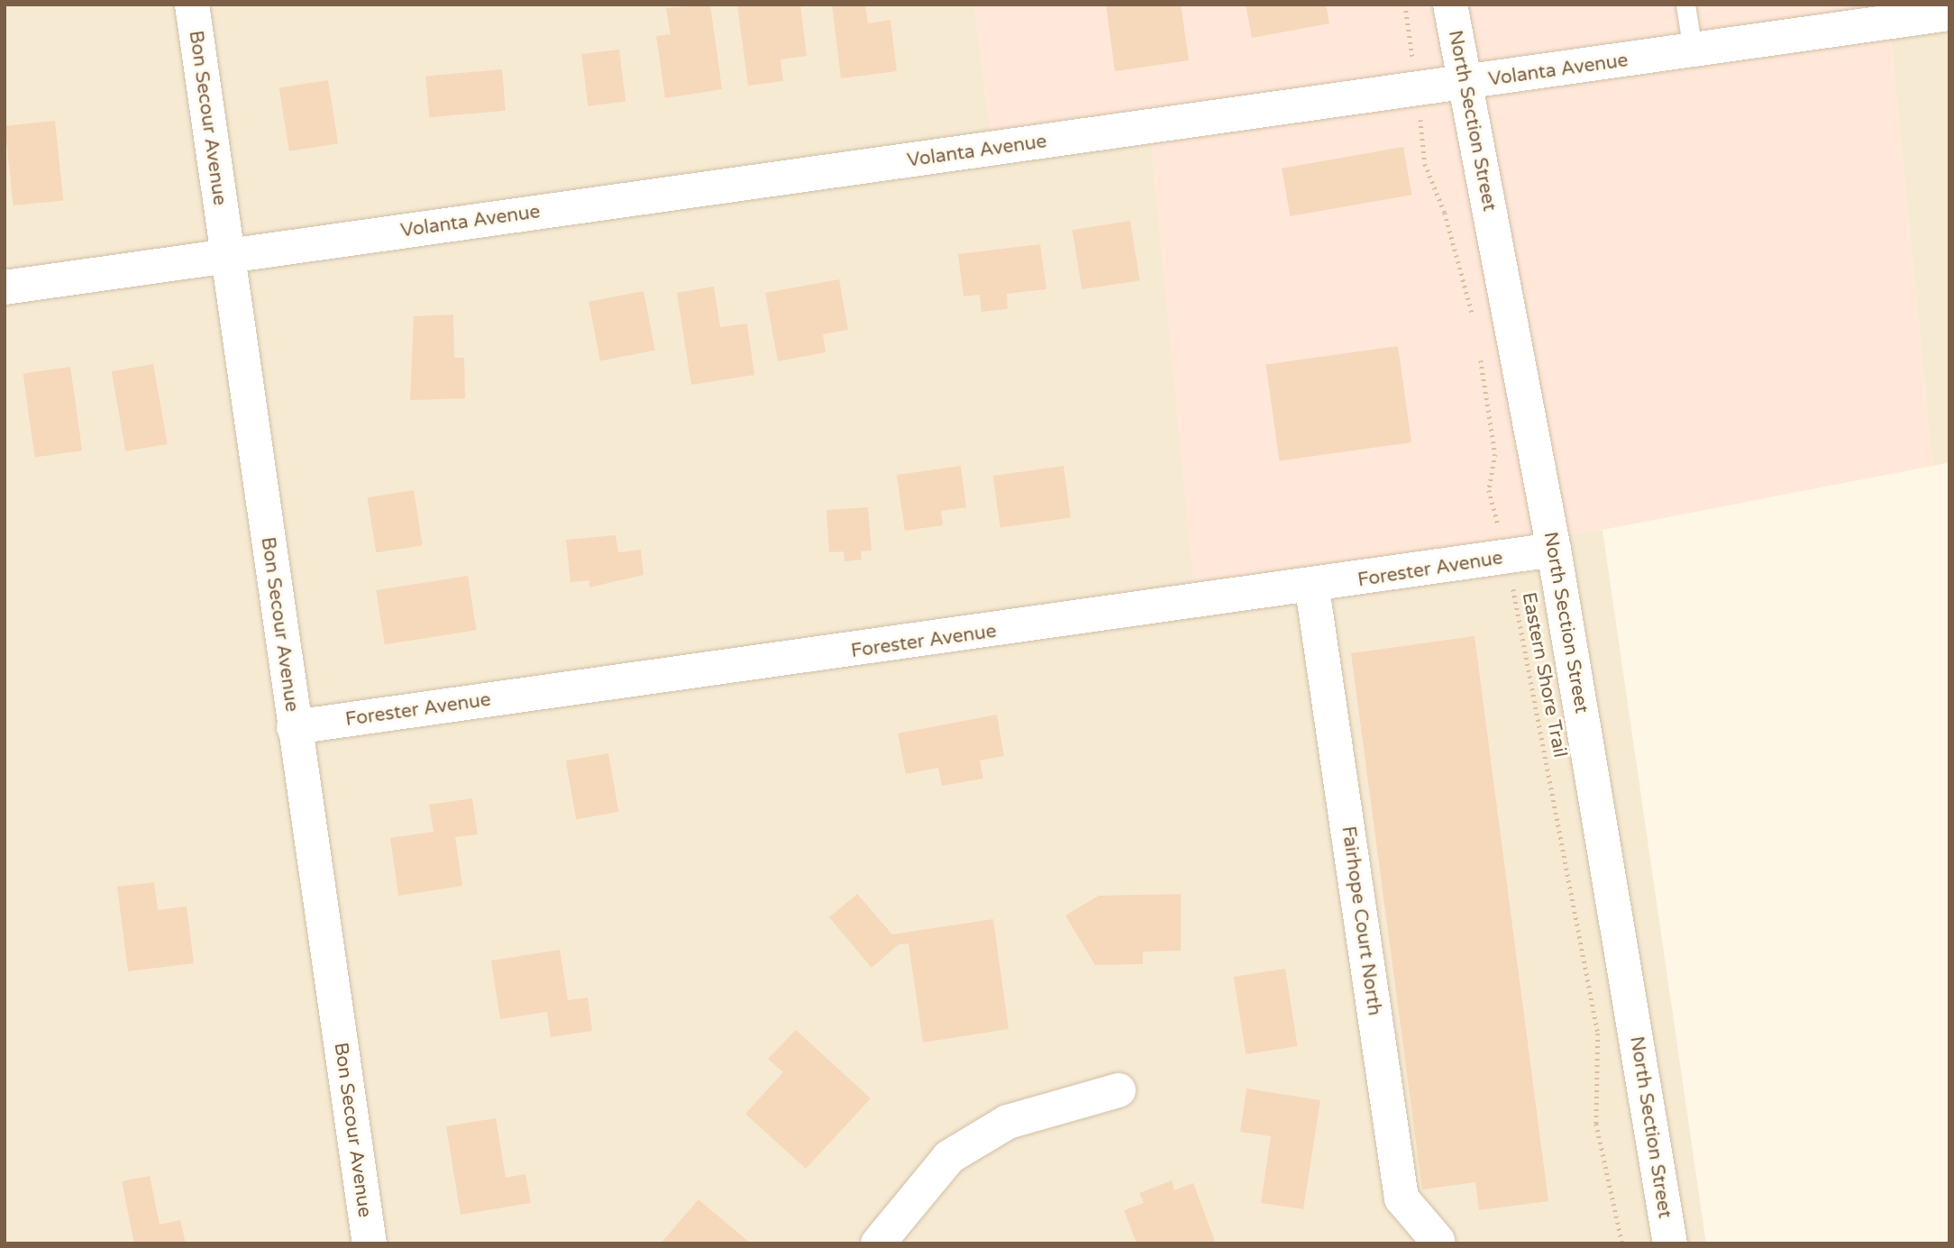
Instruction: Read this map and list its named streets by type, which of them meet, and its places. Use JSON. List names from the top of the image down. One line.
{"streets":{"street":["Volanta Avenue","Bon Secour Avenue","North Section Street","Forester Avenue","Fairhope Court North"],"path":["Eastern Shore Trail"]},"crossings":[["Volanta Avenue","Bon Secour Avenue"],["Volanta Avenue","North Section Street"],["Bon Secour Avenue","Forester Avenue"],["North Section Street","Forester Avenue"],["Forester Avenue","Eastern Shore Trail"],["Forester Avenue","Fairhope Court North"]]}
